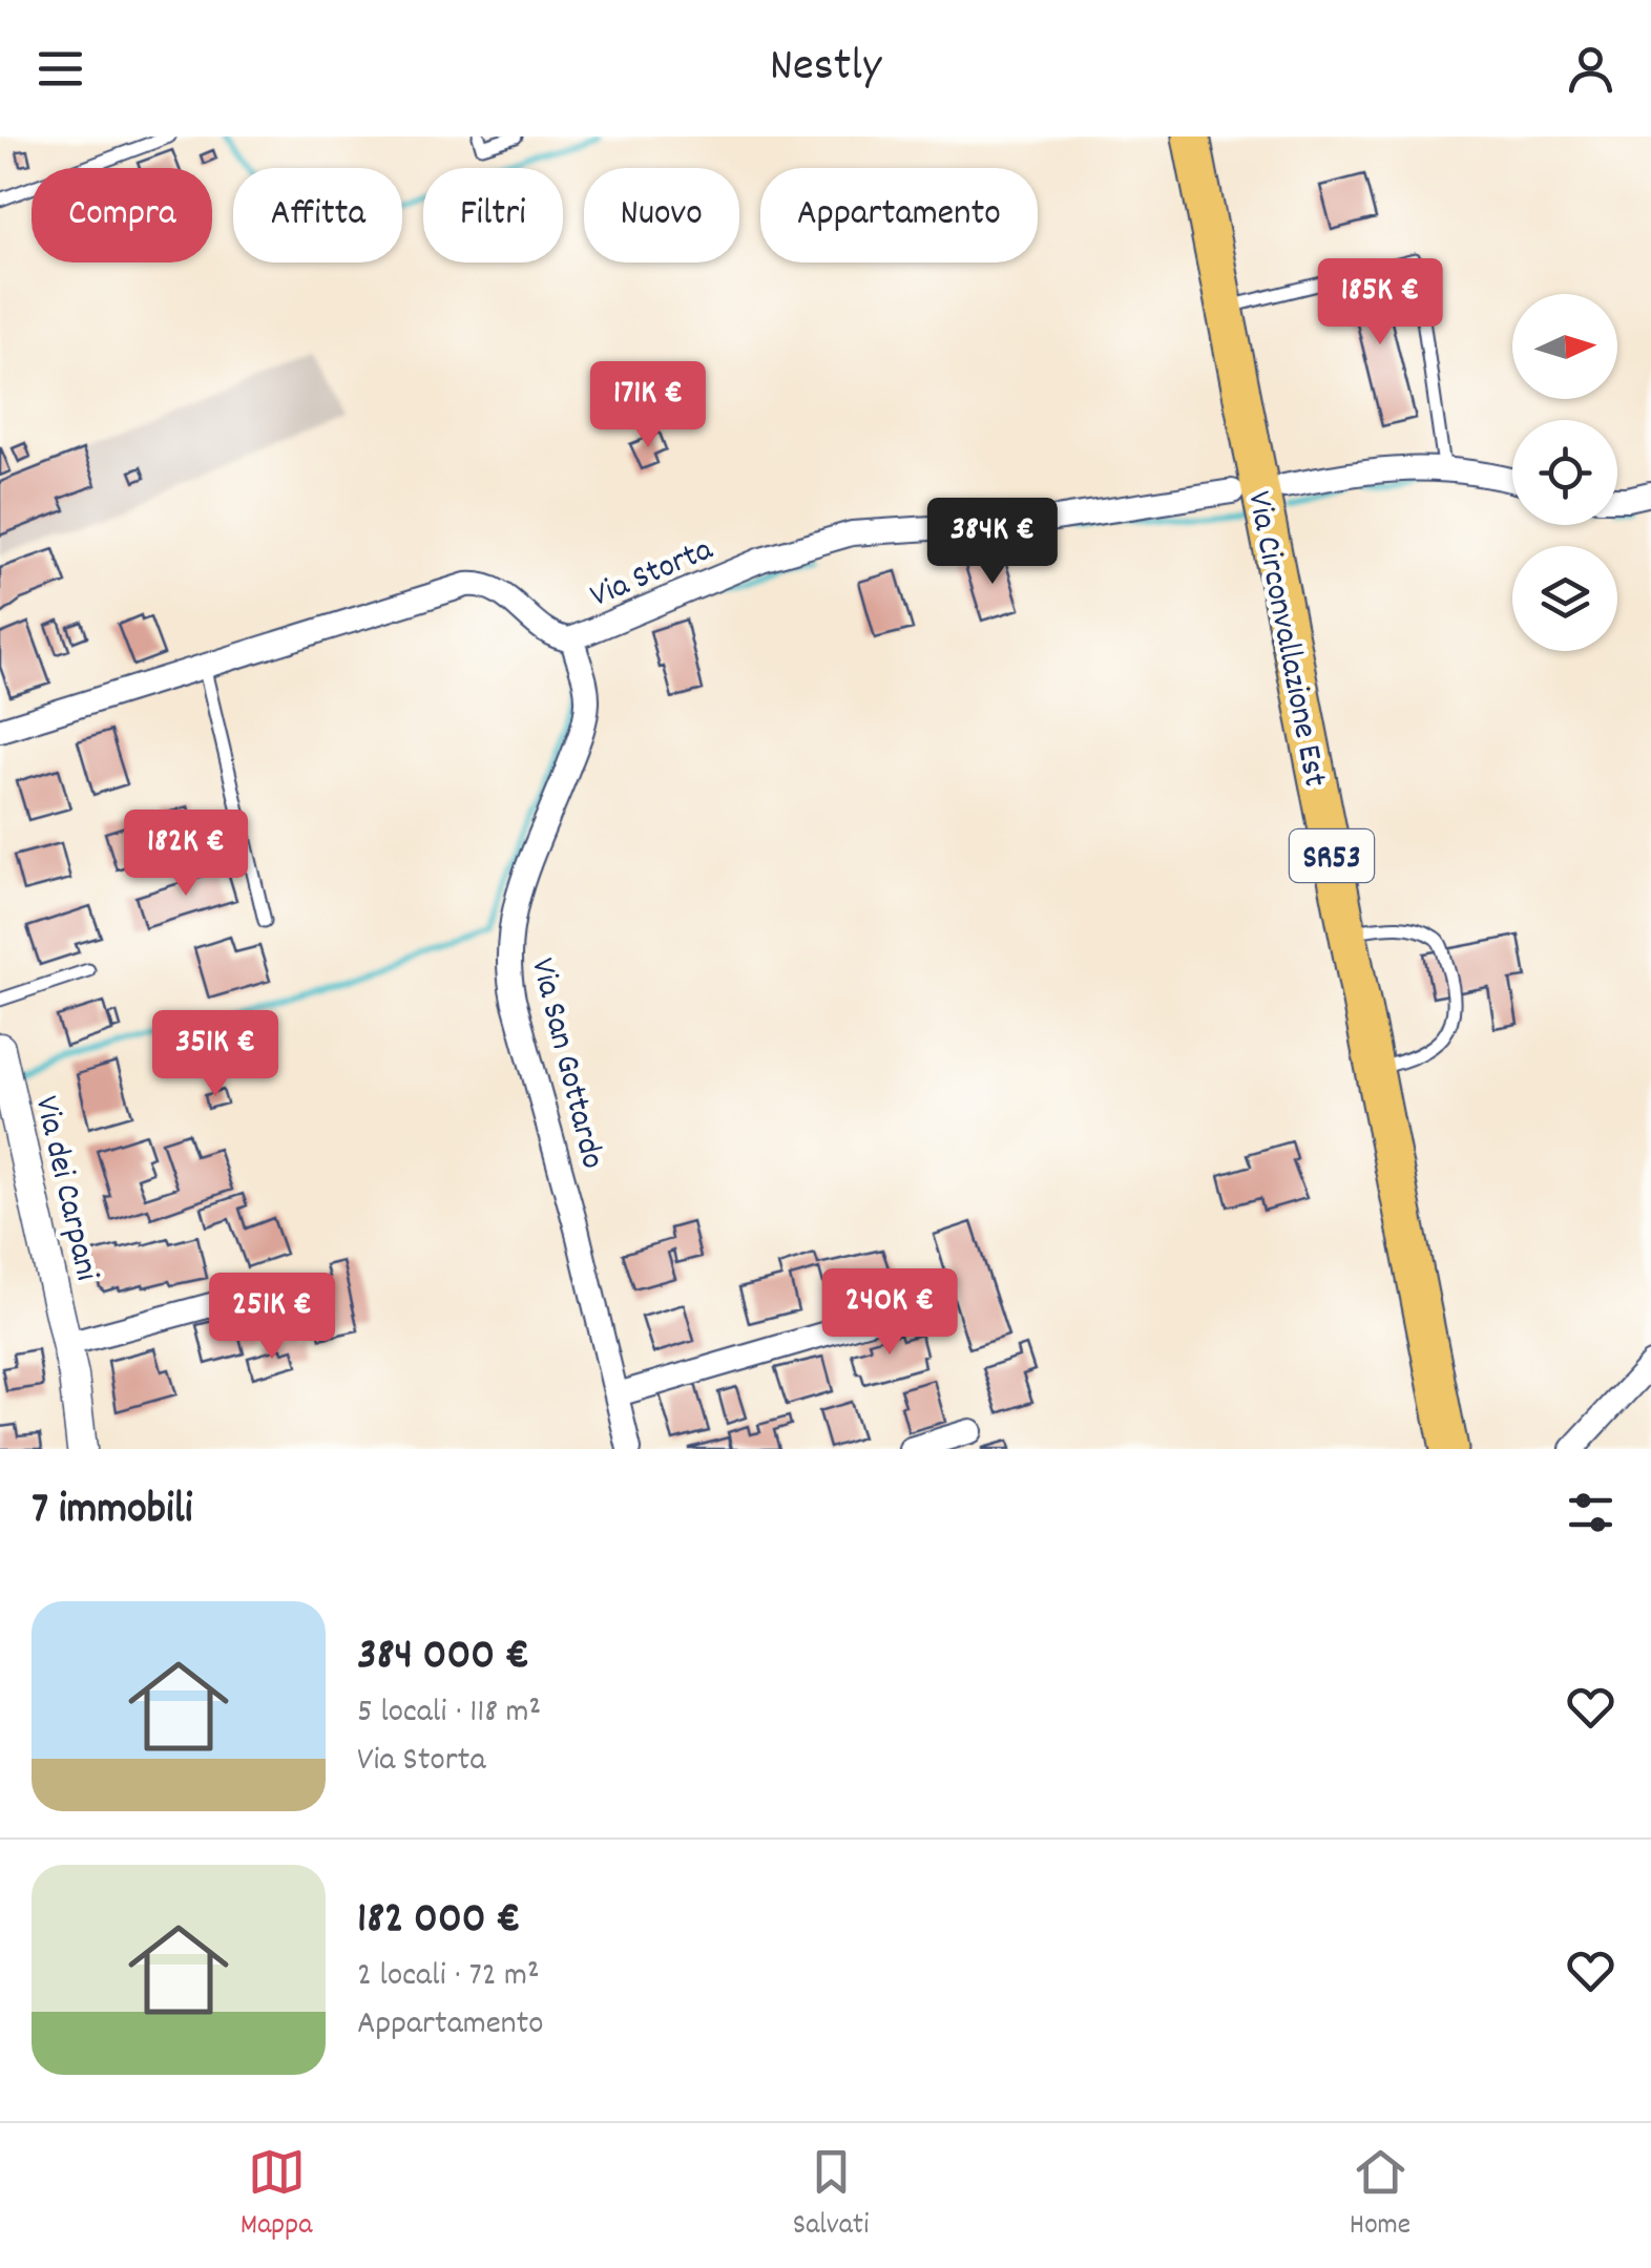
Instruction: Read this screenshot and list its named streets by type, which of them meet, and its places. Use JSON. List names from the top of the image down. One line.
{"streets":{"main road":["Via Circonvallazione Est","SR53"],"street":["Via Storta","Via San Gottardo","Via dei Carpani"]},"crossings":[["Via Storta","Via San Gottardo"]],"north":"right","page":{"header":"Nestly","chip":["Compra","Affitta","Filtri","Nuovo","Appartamento"],"price":["185K €","171K €","384K €","182K €","351K €","240K €","251K €"],"heading":"7 immobili","list":[{"name":"384 000 €","note":"5 locali · 118 m² · Via Storta"},{"name":"182 000 €","note":"2 locali · 72 m² · Appartamento"}],"tabs":["Mappa","Salvati","Home"]}}
